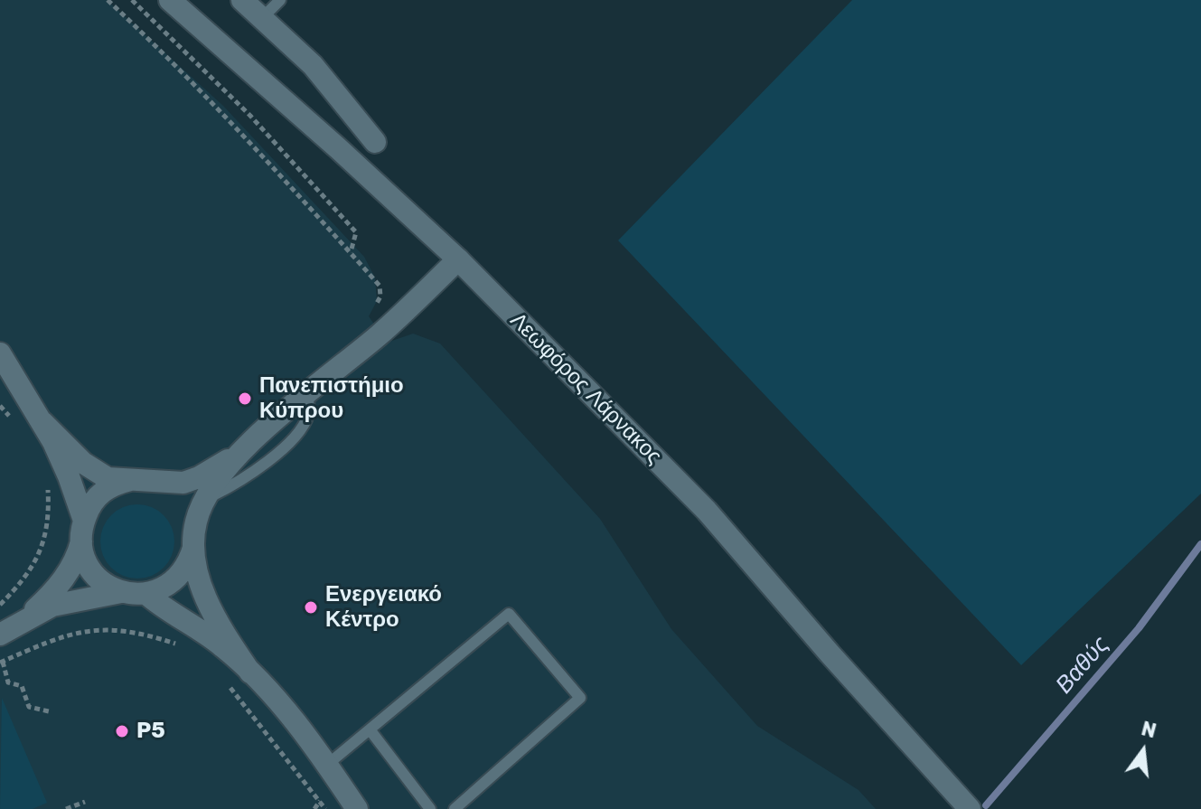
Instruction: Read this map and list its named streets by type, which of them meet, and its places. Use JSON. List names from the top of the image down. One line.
{"streets":{"street":["Λεωφόρος Λάρνακος"]},"water":["Βαθύς"],"places":["Πανεπιστήμιο Κύπρου","Ενεργειακό Κέντρο","P5"],"north":"top"}
